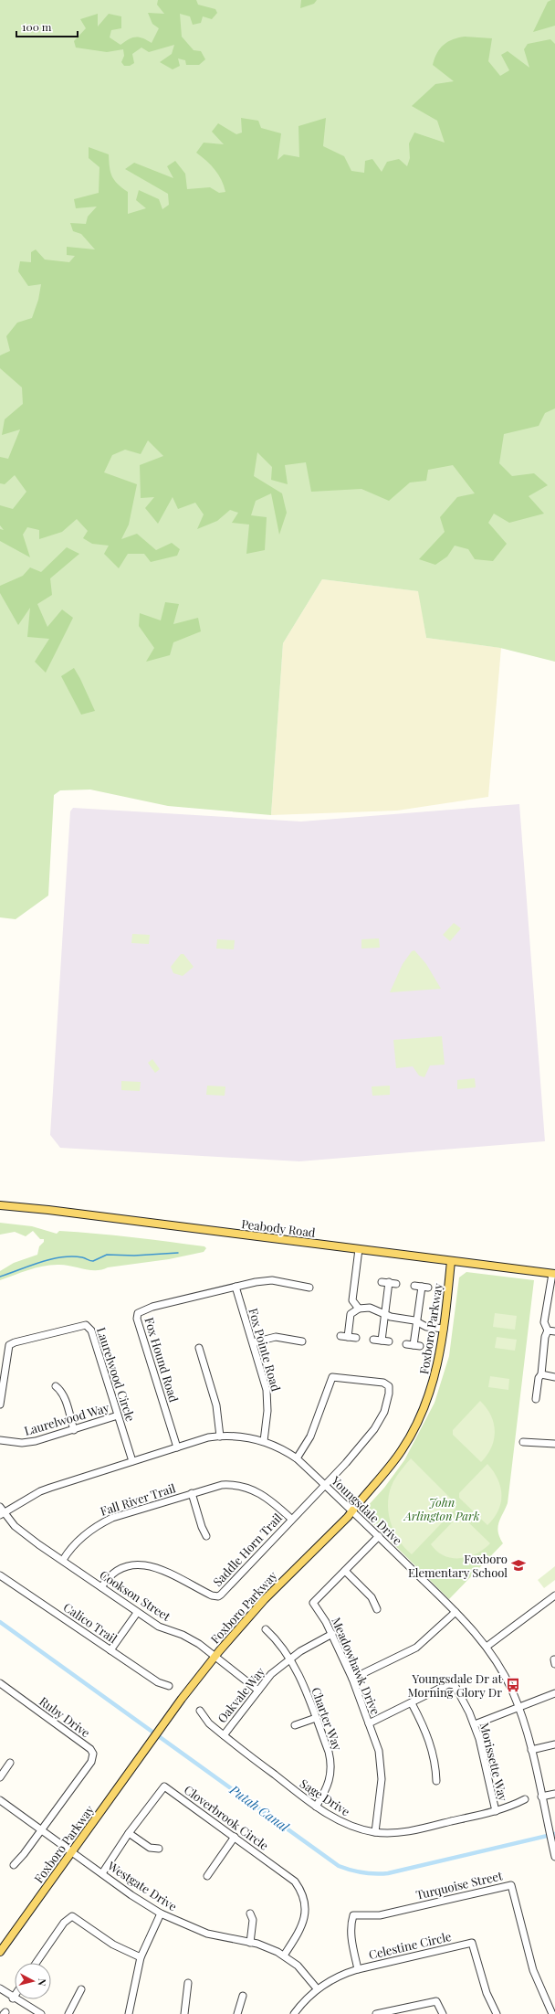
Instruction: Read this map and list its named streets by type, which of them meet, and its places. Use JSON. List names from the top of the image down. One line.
{"streets":{"main road":["Peabody Road","Foxboro Parkway"],"street":["Fox Pointe Road","Fox Hound Road","Laurelwood Circle","Laurelwood Way","Fall River Trail","Youngsdale Drive","Saddle Horn Trail","Cookson Street","Calico Trail","Meadowhawk Drive","Oakvale Way","Ruby Drive","Charter Way","Morissette Way","Sage Drive","Cloverbrook Circle","Turquoise Street","Westgate Drive","Celestine Circle"]},"crossings":[["Peabody Road","Foxboro Parkway"],["Foxboro Parkway","Youngsdale Drive"],["Foxboro Parkway","Cookson Street"],["Foxboro Parkway","Westgate Drive"],["Fox Pointe Road","Fox Hound Road"],["Fox Pointe Road","Youngsdale Drive"],["Fox Hound Road","Youngsdale Drive"],["Laurelwood Circle","Laurelwood Way"],["Laurelwood Circle","Youngsdale Drive"],["Fall River Trail","Saddle Horn Trail"],["Fall River Trail","Cookson Street"],["Youngsdale Drive","Saddle Horn Trail"],["Youngsdale Drive","Cookson Street"],["Youngsdale Drive","Meadowhawk Drive"],["Saddle Horn Trail","Cookson Street"],["Cookson Street","Oakvale Way"],["Meadowhawk Drive","Oakvale Way"],["Meadowhawk Drive","Morissette Way"],["Meadowhawk Drive","Sage Drive"],["Oakvale Way","Charter Way"],["Oakvale Way","Sage Drive"],["Ruby Drive","Westgate Drive"],["Charter Way","Sage Drive"],["Morissette Way","Sage Drive"],["Cloverbrook Circle","Westgate Drive"],["Turquoise Street","Celestine Circle"],["Westgate Drive","Celestine Circle"]],"water":["Putah Canal"],"parks":["John Arlington Park"],"places":{"school or university":["Foxboro Elementary School"],"bus stop":["Youngsdale Dr at Morning Glory Dr"]},"scale_bar":"100 m","north":"right"}
